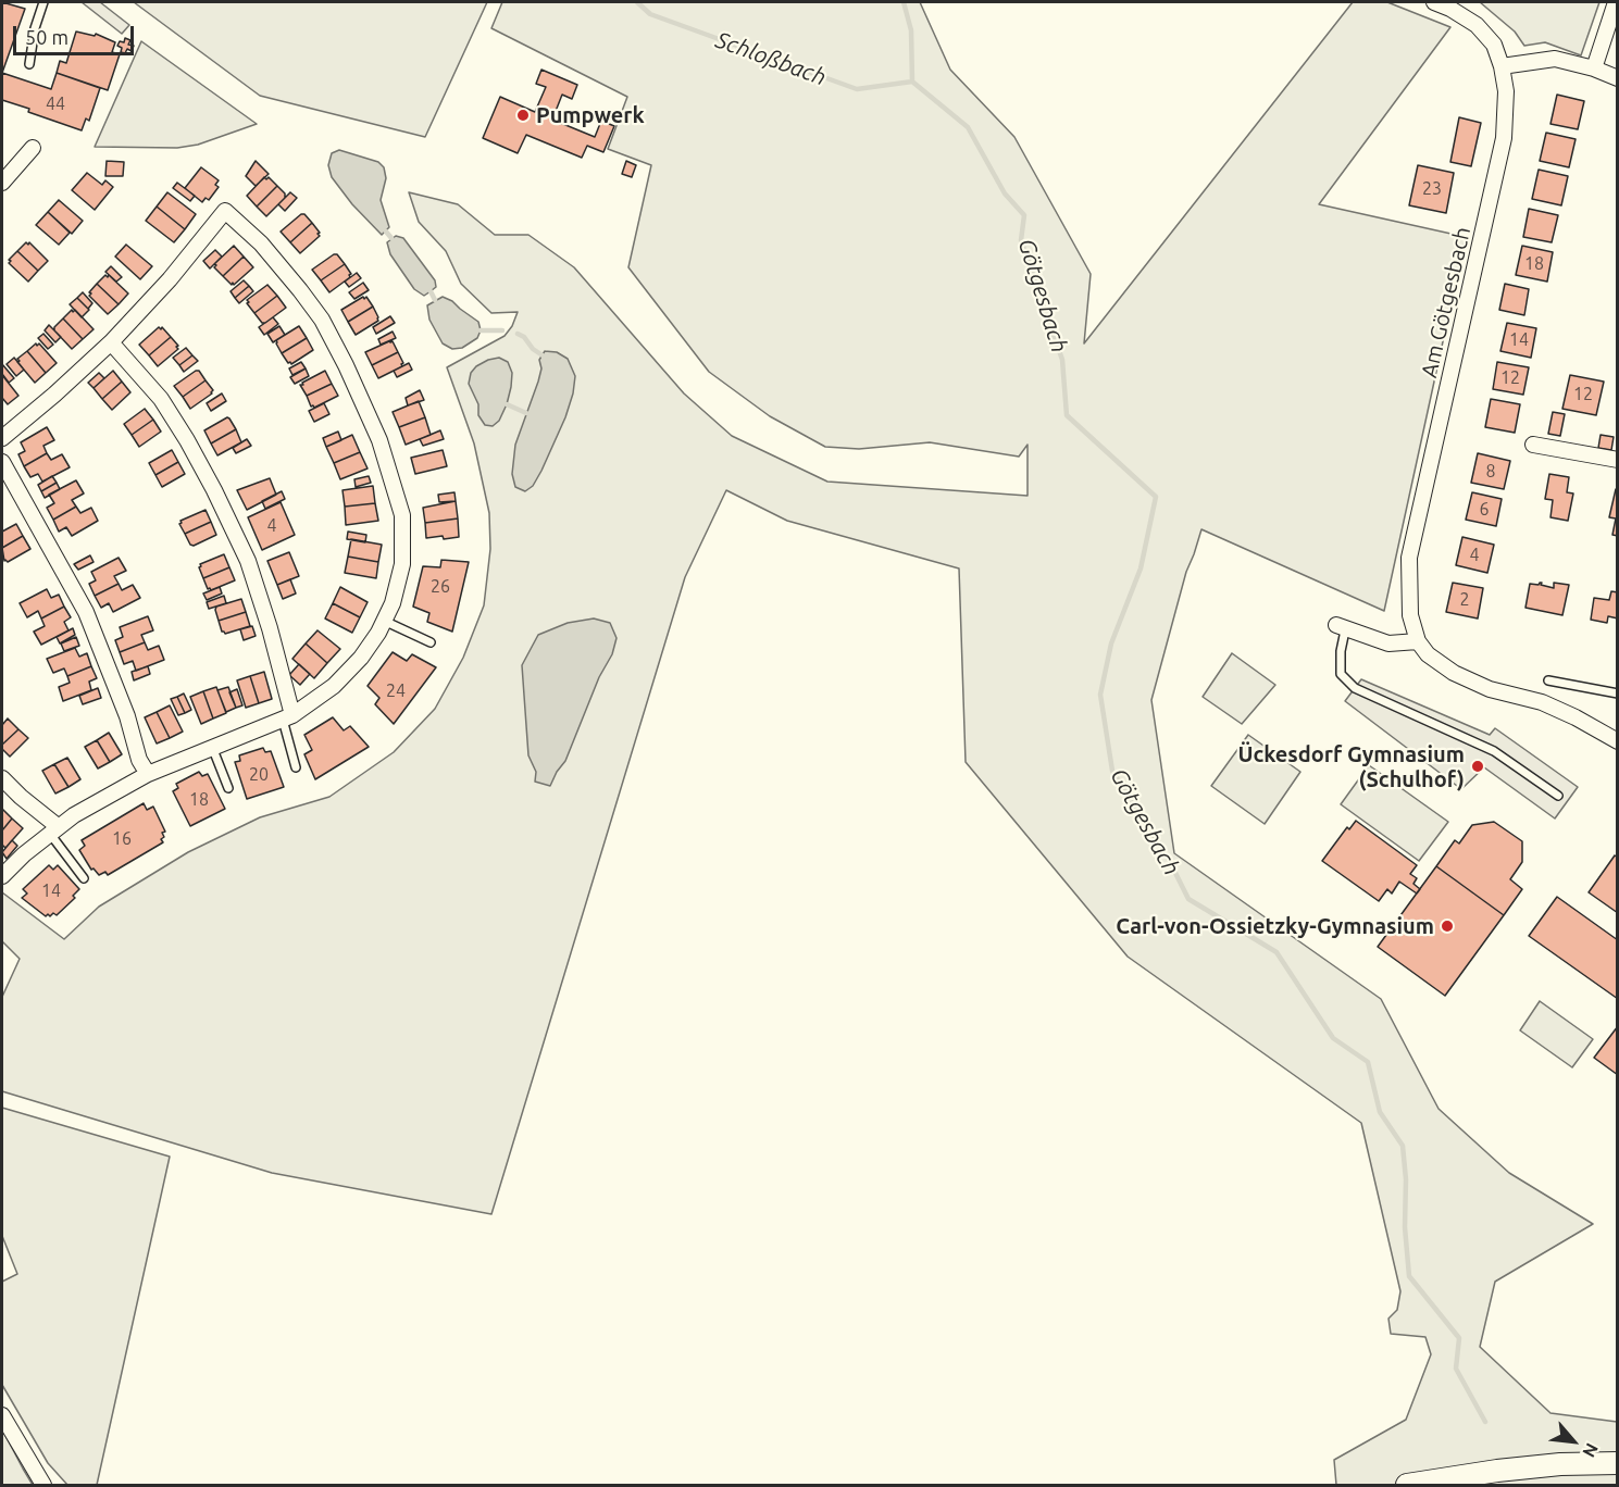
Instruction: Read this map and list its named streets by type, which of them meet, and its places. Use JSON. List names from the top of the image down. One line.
{"streets":{"street":["Am Götgesbach"]},"water":["Schloßbach","Götgesbach"],"places":["Pumpwerk","Ückesdorf Gymnasium (Schulhof)","Carl-von-Ossietzky-Gymnasium"],"house_numbers":["44","23","18","14","12","12","8","6","4","4","26","2","24","20","18","16","14"],"scale_bar":"50 m","north":"bottom right"}
